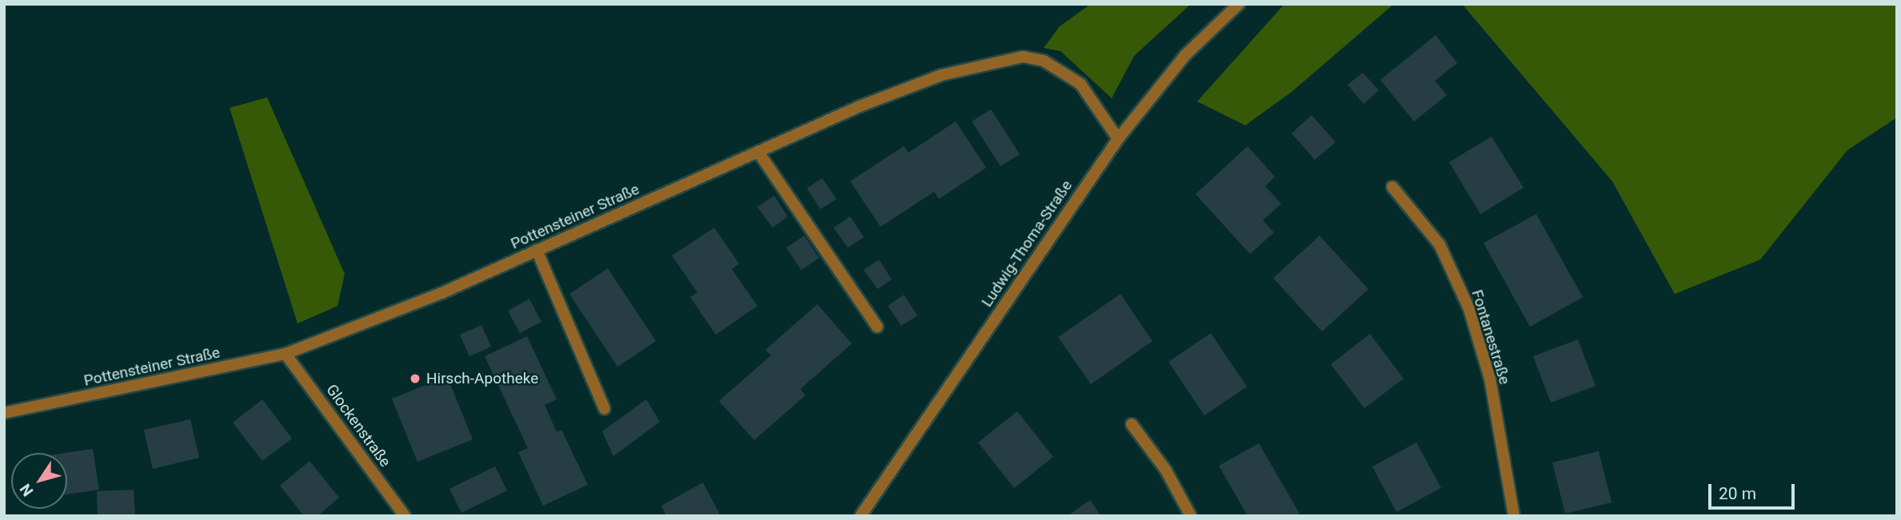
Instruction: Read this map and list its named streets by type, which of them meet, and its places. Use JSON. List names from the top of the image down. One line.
{"streets":{"street":["Pottensteiner Straße","Ludwig-Thoma-Straße","Fontanestraße","Glockenstraße"]},"crossings":[["Pottensteiner Straße","Ludwig-Thoma-Straße"],["Pottensteiner Straße","Glockenstraße"]],"places":["Hirsch-Apotheke"],"scale_bar":"20 m","north":"bottom left"}
